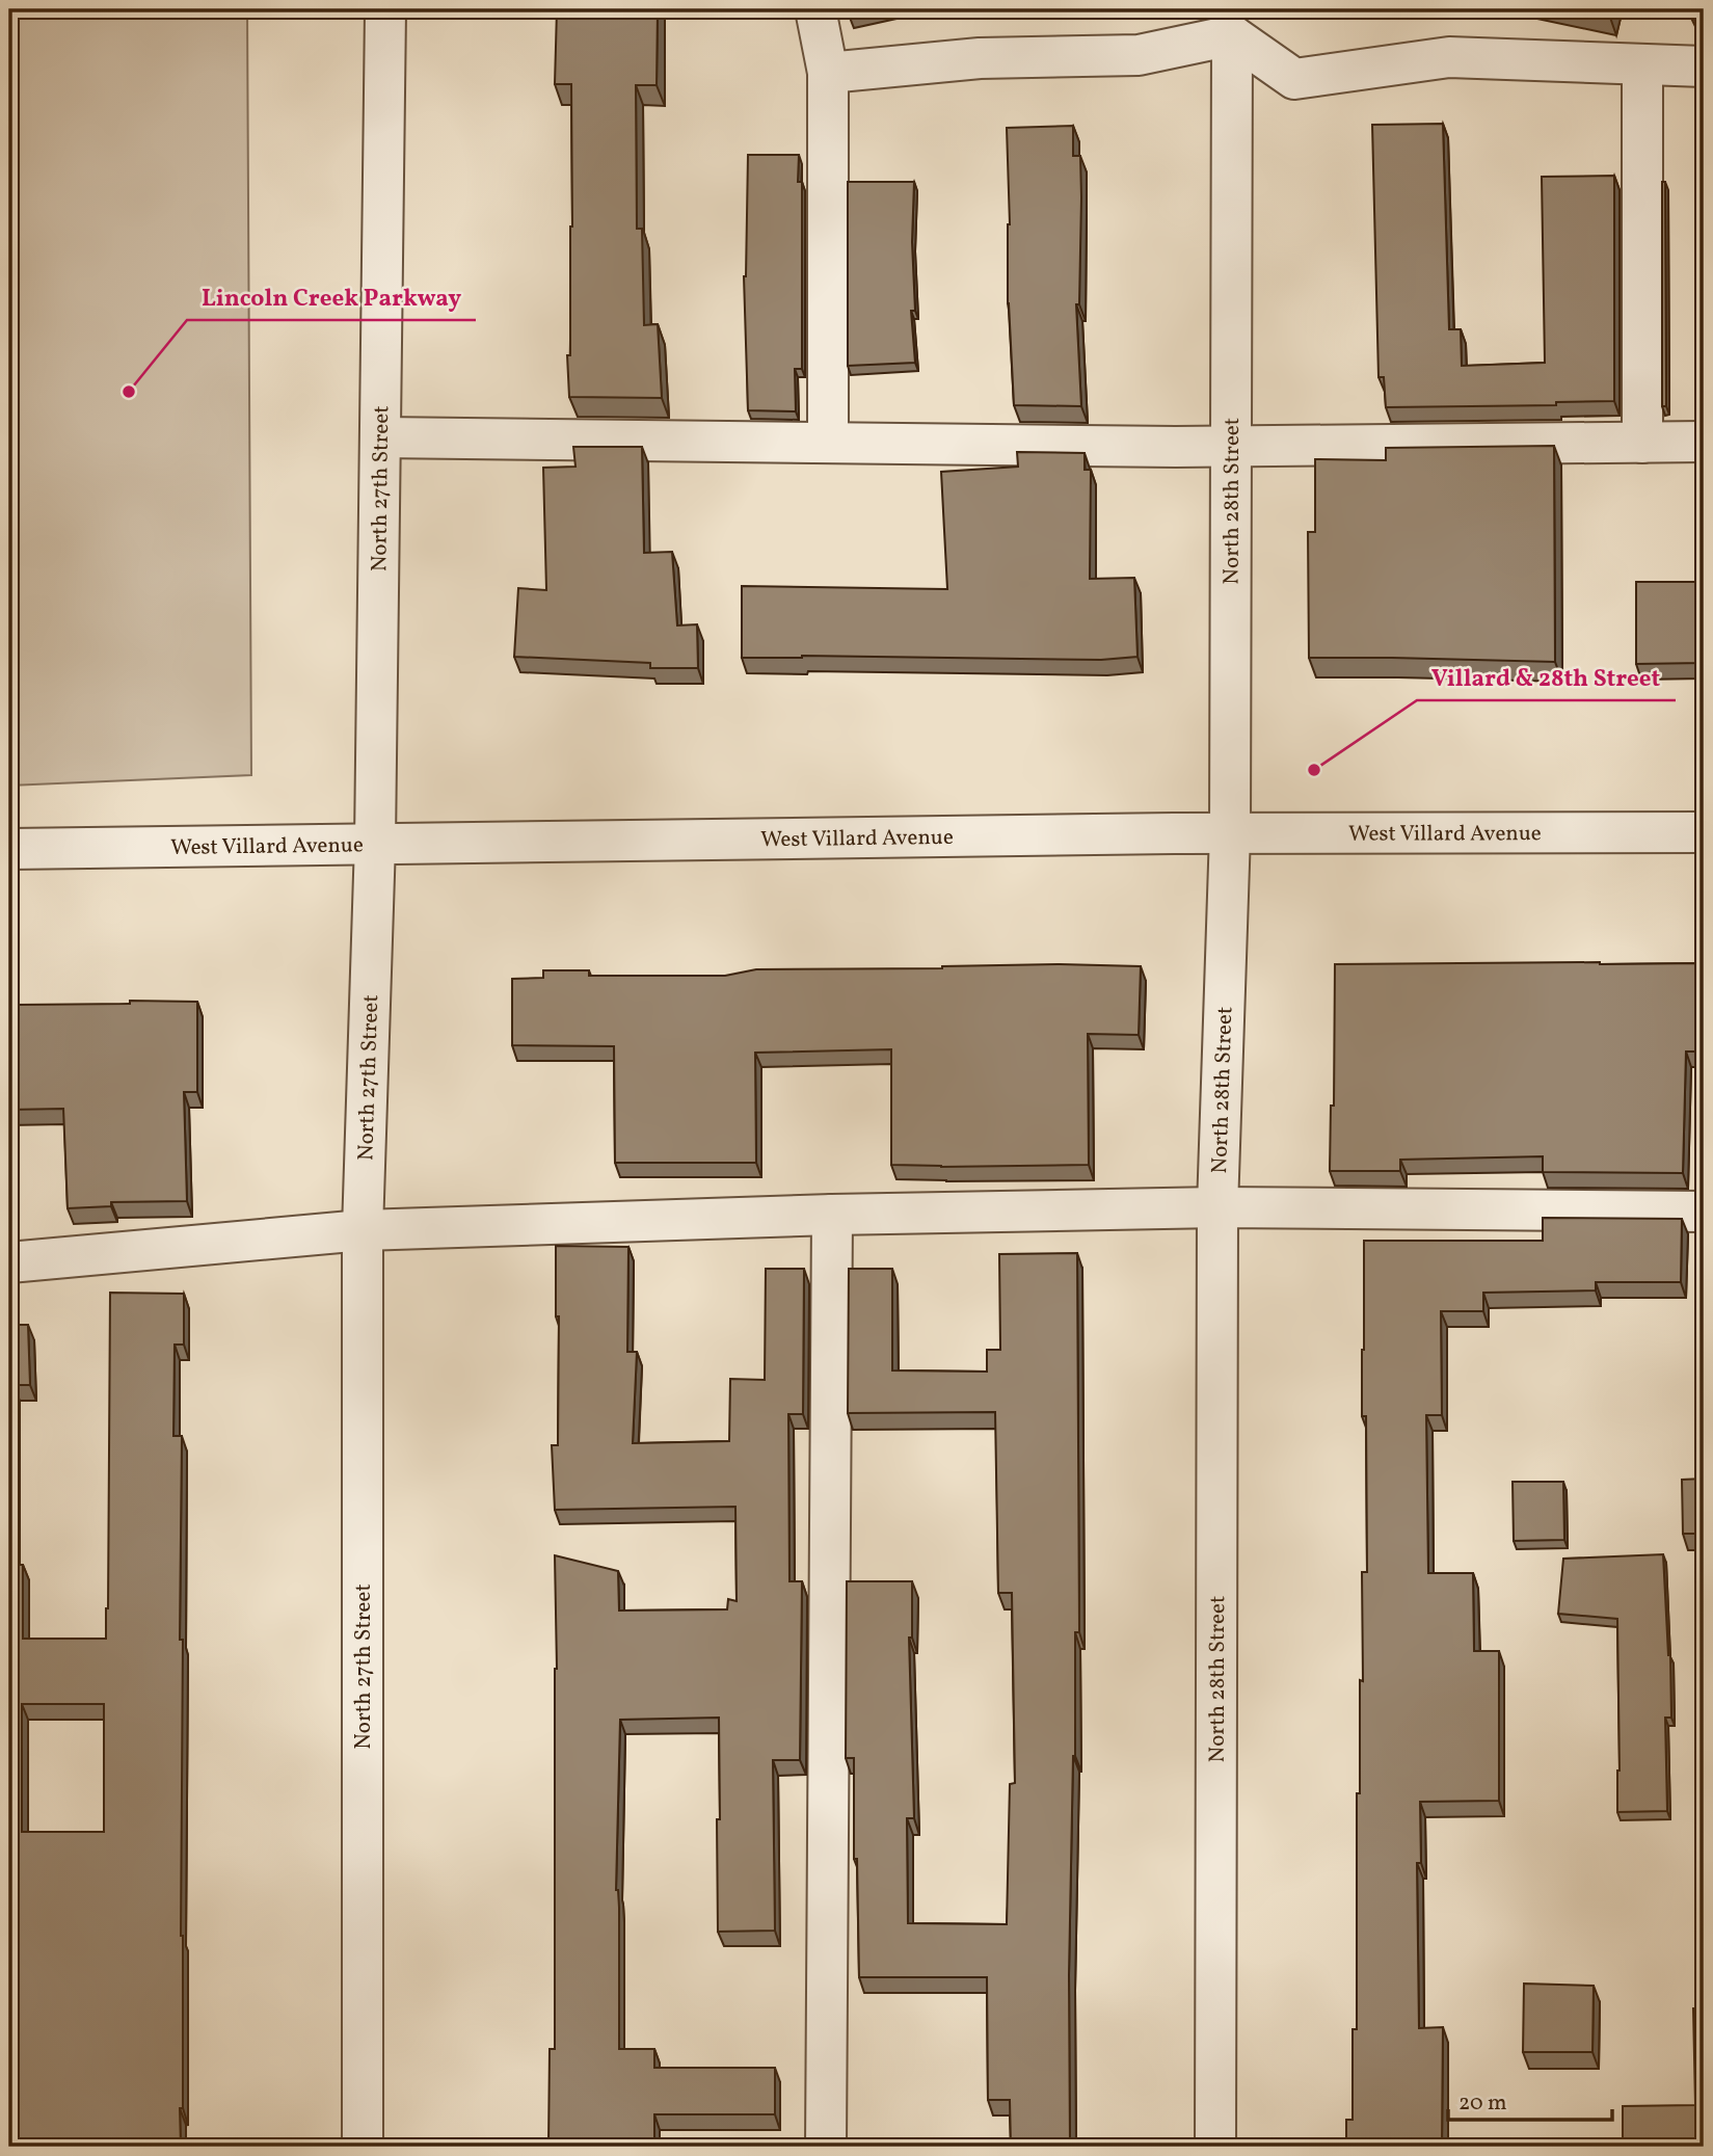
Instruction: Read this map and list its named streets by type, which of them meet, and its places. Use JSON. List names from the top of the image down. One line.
{"streets":{"street":["North 27th Street","North 28th Street","West Villard Avenue"]},"crossings":[["North 27th Street","West Villard Avenue"],["North 28th Street","West Villard Avenue"]],"places":["Lincoln Creek Parkway","Villard & 28th Street"],"scale_bar":"20 m"}
